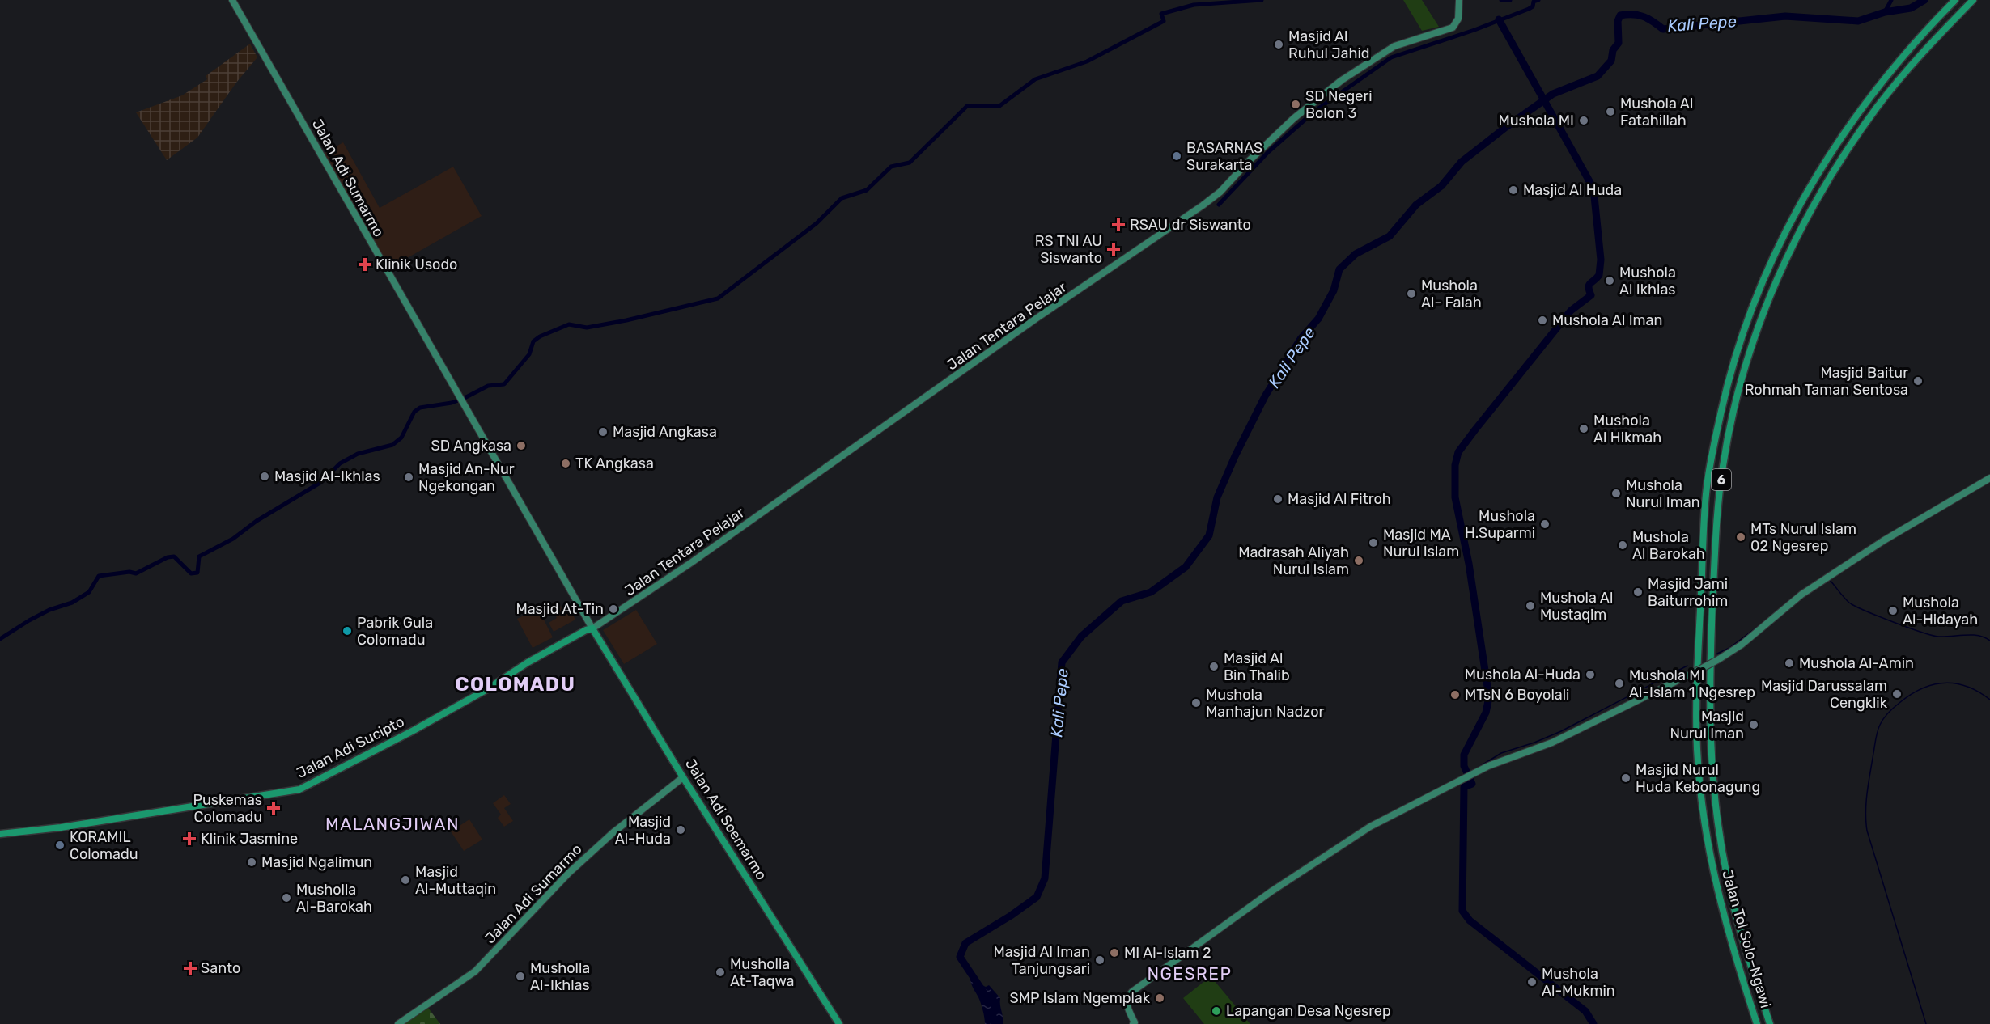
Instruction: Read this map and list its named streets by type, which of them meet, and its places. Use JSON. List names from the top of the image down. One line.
{"streets":{"highway":["6","Jalan Adi Sucipto","Jalan Adi Soemarmo","Jalan Tol Solo–Ngawi"],"main road":["Jalan Adi Sumarmo","Jalan Tentara Pelajar"]},"crossings":[["Jalan Adi Sumarmo","Jalan Adi Sucipto"],["Jalan Adi Sumarmo","Jalan Adi Soemarmo"],["Jalan Tentara Pelajar","Jalan Adi Sucipto"],["Jalan Adi Sucipto","Jalan Adi Soemarmo"]],"districts":["COLOMADU","MALANGJIWAN","NGESREP"],"water":["Kali Pepe"],"places":{"other":["Masjid Al Ruhul Jahid","SD Negeri Bolon 3","Mushola Al Fatahillah","Mushola MI","BASARNAS Surakarta","Masjid Al Huda","Mushola Al Ikhlas","Mushola Al- Falah","Mushola Al Iman","Masjid Baitur Rohmah Taman Sentosa","Mushola Al Hikmah","Masjid Angkasa","SD Angkasa","TK Angkasa","Masjid Al-Ikhlas","Masjid An-Nur Ngekongan","Mushola Nurul Iman","Masjid Al Fitroh","Mushola H.Suparmi","MTs Nurul Islam 02 Ngesrep","Masjid MA Nurul Islam","Mushola Al Barokah","Madrasah Aliyah Nurul Islam","Masjid Jami Baiturrohim","Mushola Al Mustaqim","Masjid At-Tin","Mushola Al-Hidayah","Pabrik Gula Colomadu","Mushola Al-Amin","Masjid Al Bin Thalib","Mushola Al-Huda","Mushola MI Al-Islam 1 Ngesrep","Masjid Darussalam Cengklik","MTsN 6 Boyolali","Mushola Manhajun Nadzor","Masjid Nurul Iman","Masjid Nurul Huda Kebonagung","Masjid Al-Huda","KORAMIL Colomadu","Masjid Ngalimun","Masjid Al-Muttaqin","Musholla Al-Barokah","MI Al-Islam 2","Masjid Al Iman Tanjungsari","Musholla At-Taqwa","Musholla Al-Ikhlas","Mushola Al-Mukmin","SMP Islam Ngemplak","Lapangan Desa Ngesrep"],"health":["RSAU dr Siswanto","RS TNI AU Siswanto","Klinik Usodo","Puskemas Colomadu","Klinik Jasmine","Santo"]}}
